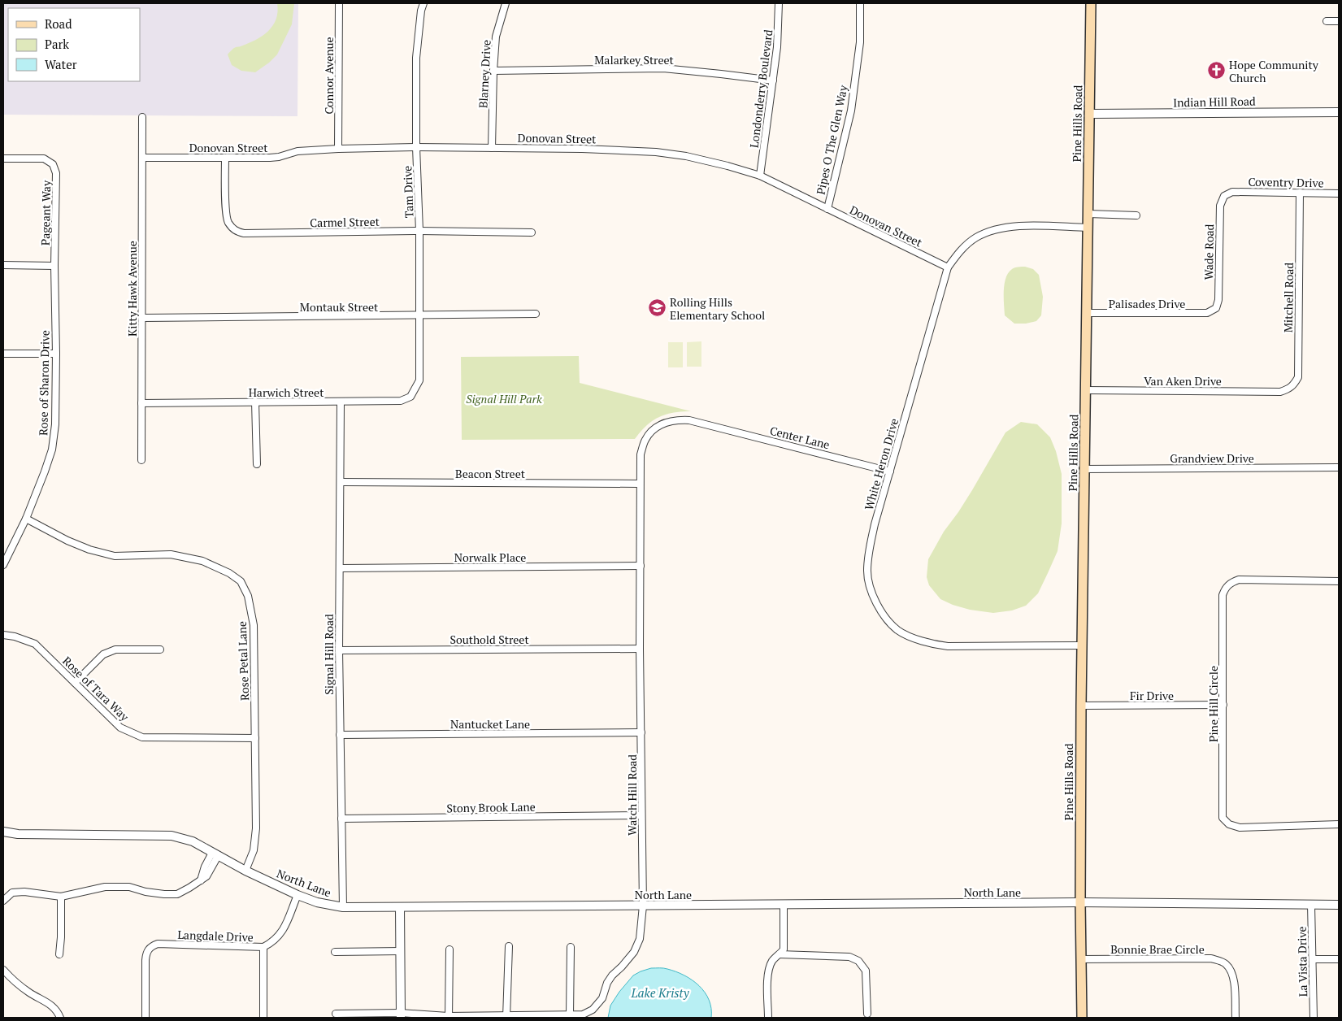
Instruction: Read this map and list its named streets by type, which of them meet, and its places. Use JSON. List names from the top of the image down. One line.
{"streets":{"main road":["Pine Hills Road"],"street":["Malarkey Street","Blarney Drive","Connor Avenue","Londonderry Boulevard","Indian Hill Road","Donovan Street","Pipes O The Glen Way","Coventry Drive","Tam Drive","Pageant Way","Carmel Street","Wade Road","Kitty Hawk Avenue","Mitchell Road","Palisades Drive","Montauk Street","Van Aken Drive","Rose of Sharon Drive","Harwich Street","Center Lane","Grandview Drive","White Heron Drive","Beacon Street","Norwalk Place","Southold Street","Signal Hill Road","Rose Petal Lane","Rose of Tara Way","Fir Drive","Pine Hill Circle","Nantucket Lane","Watch Hill Road","Stony Brook Lane","North Lane","Langdale Drive","Bonnie Brae Circle","La Vista Drive"]},"crossings":[["Malarkey Street","Blarney Drive"],["Malarkey Street","Londonderry Boulevard"],["Blarney Drive","Donovan Street"],["Connor Avenue","Donovan Street"],["Londonderry Boulevard","Donovan Street"],["Indian Hill Road","Pine Hills Road"],["Pine Hills Road","Palisades Drive"],["Pine Hills Road","Van Aken Drive"],["Pine Hills Road","Grandview Drive"],["Pine Hills Road","White Heron Drive"],["Pine Hills Road","Fir Drive"],["Pine Hills Road","North Lane"],["Pine Hills Road","Bonnie Brae Circle"],["Donovan Street","Pipes O The Glen Way"],["Donovan Street","Tam Drive"],["Donovan Street","Carmel Street"],["Donovan Street","Kitty Hawk Avenue"],["Donovan Street","White Heron Drive"],["Coventry Drive","Wade Road"],["Coventry Drive","Mitchell Road"],["Tam Drive","Carmel Street"],["Tam Drive","Montauk Street"],["Tam Drive","Harwich Street"],["Pageant Way","Rose of Sharon Drive"],["Wade Road","Palisades Drive"],["Kitty Hawk Avenue","Montauk Street"],["Kitty Hawk Avenue","Harwich Street"],["Mitchell Road","Van Aken Drive"],["Rose of Sharon Drive","Rose Petal Lane"],["Harwich Street","Signal Hill Road"],["Center Lane","White Heron Drive"],["Center Lane","Watch Hill Road"],["Beacon Street","Signal Hill Road"],["Beacon Street","Watch Hill Road"],["Norwalk Place","Signal Hill Road"],["Norwalk Place","Watch Hill Road"],["Southold Street","Signal Hill Road"],["Southold Street","Watch Hill Road"],["Signal Hill Road","Nantucket Lane"],["Signal Hill Road","Stony Brook Lane"],["Signal Hill Road","North Lane"],["Rose Petal Lane","Rose of Tara Way"],["Rose Petal Lane","North Lane"],["Fir Drive","Pine Hill Circle"],["Nantucket Lane","Watch Hill Road"],["Watch Hill Road","Stony Brook Lane"],["Watch Hill Road","North Lane"],["North Lane","Langdale Drive"],["North Lane","La Vista Drive"]],"water":["Lake Kristy"],"parks":["Signal Hill Park"],"places":{"church":["Hope Community Church"],"school or university":["Rolling Hills Elementary School"]},"legend":["Road","Park","Water"]}
